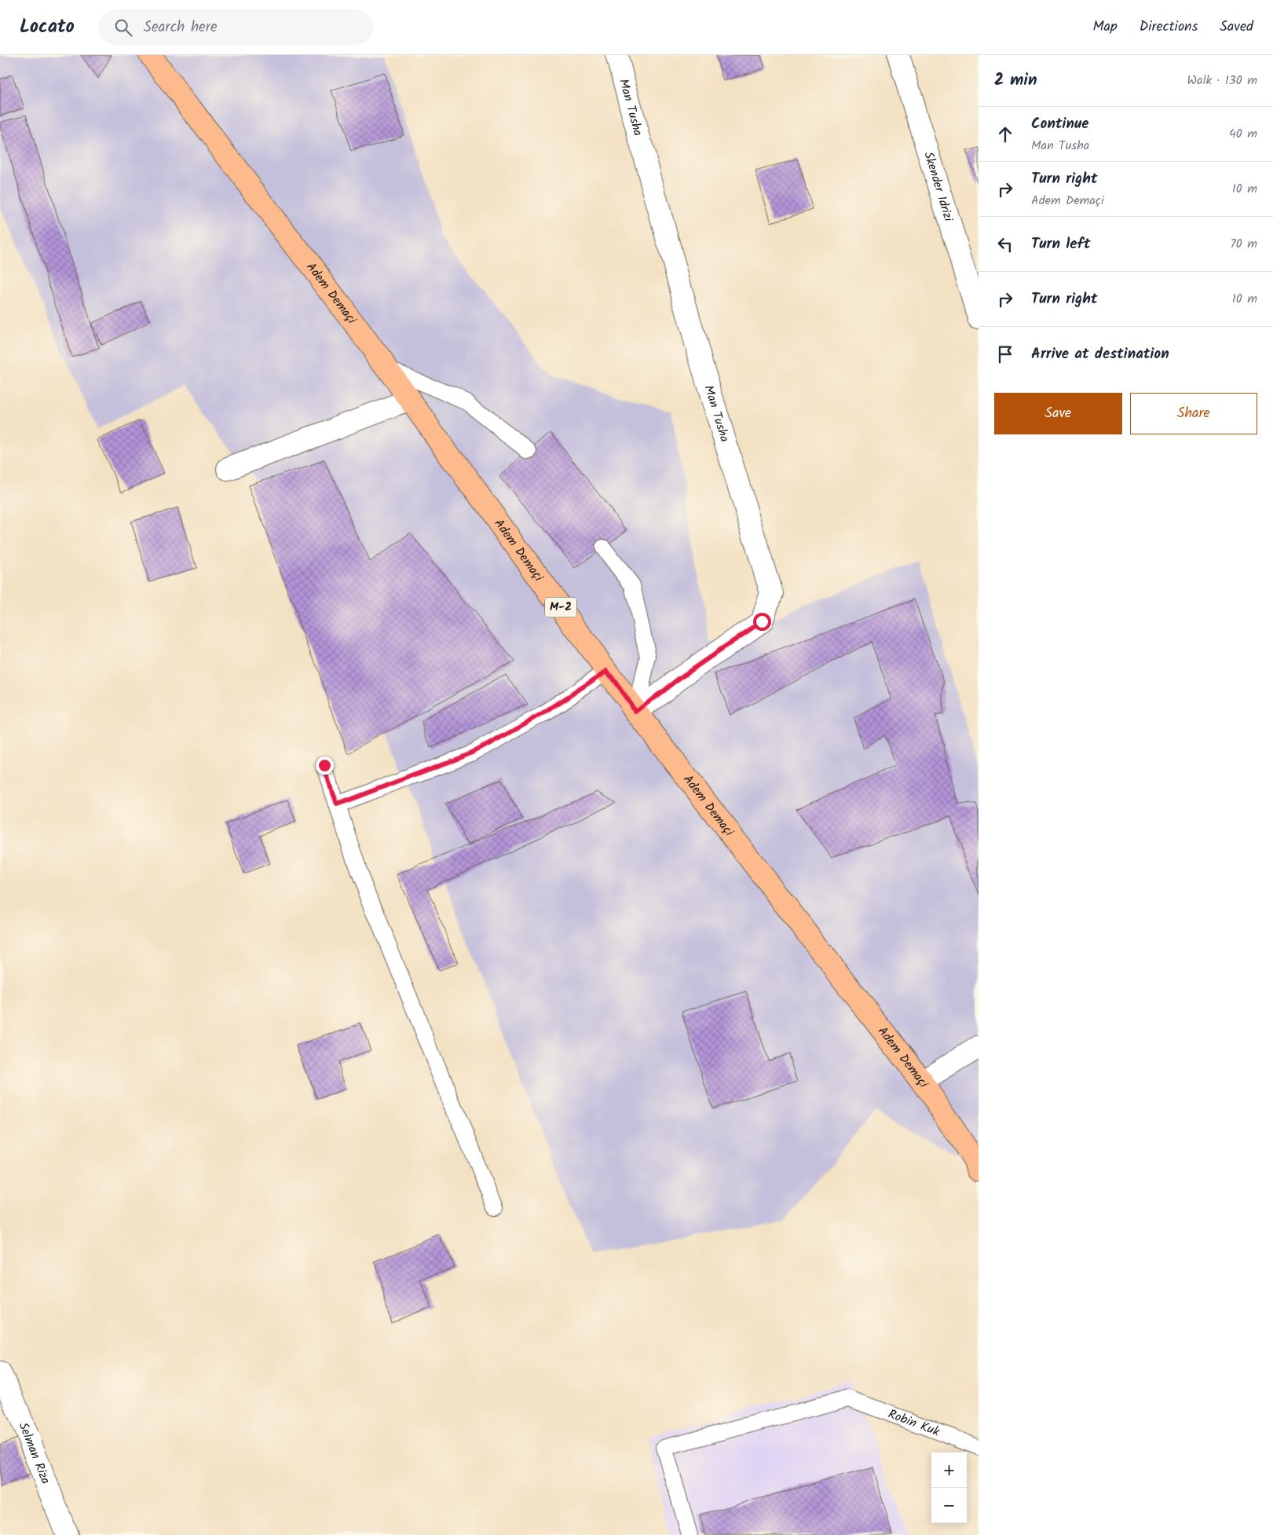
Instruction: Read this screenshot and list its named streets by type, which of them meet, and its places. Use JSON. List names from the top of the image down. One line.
{"streets":{"main road":["Adem Demaçi","M-2"],"street":["Man Tusha","Skender Idrizi","Selman Riza"],"lane":["Robin Kuk"]},"crossings":[["Man Tusha","Adem Demaçi"]],"page":{"header":"Locato","search":"Search here","nav":["Map","Directions","Saved"],"heading":["2 min","Walk · 130 m"],"list":[["Continue","Man Tusha","40 m"],["Turn right","Adem Demaçi","10 m"],["Turn left","70 m"],["Turn right","10 m"],"Arrive at destination"],"buttons":["Save","Share"],"map_buttons":["+","−"]}}
